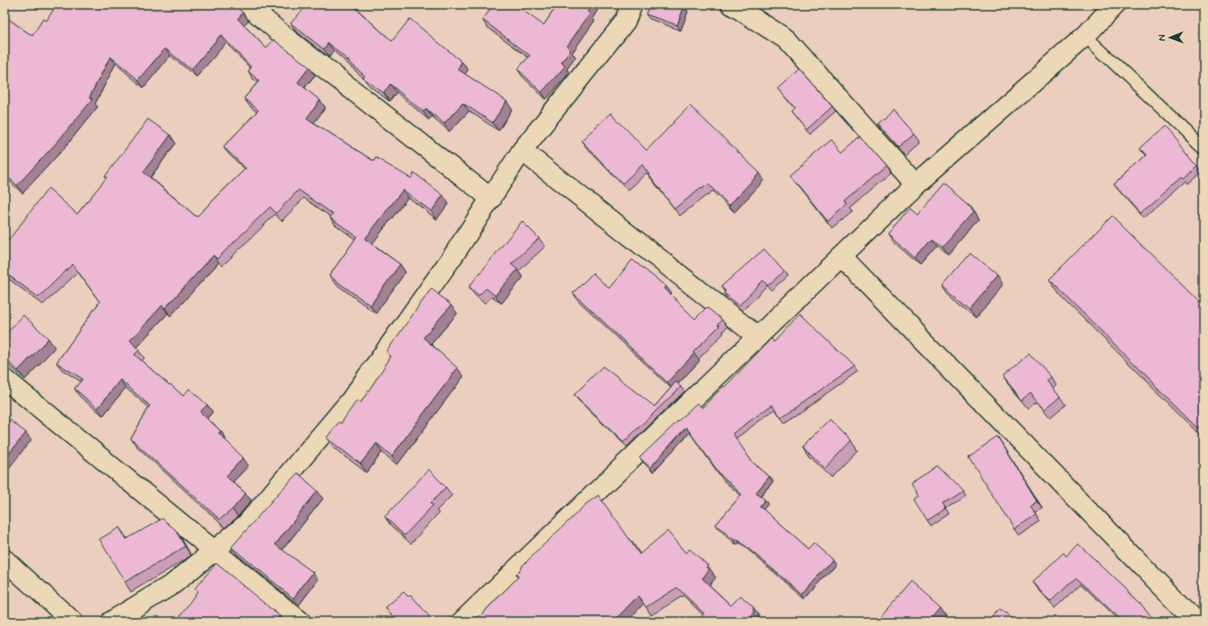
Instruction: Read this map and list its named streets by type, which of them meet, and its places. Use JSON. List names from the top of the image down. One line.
{"north":"left"}
